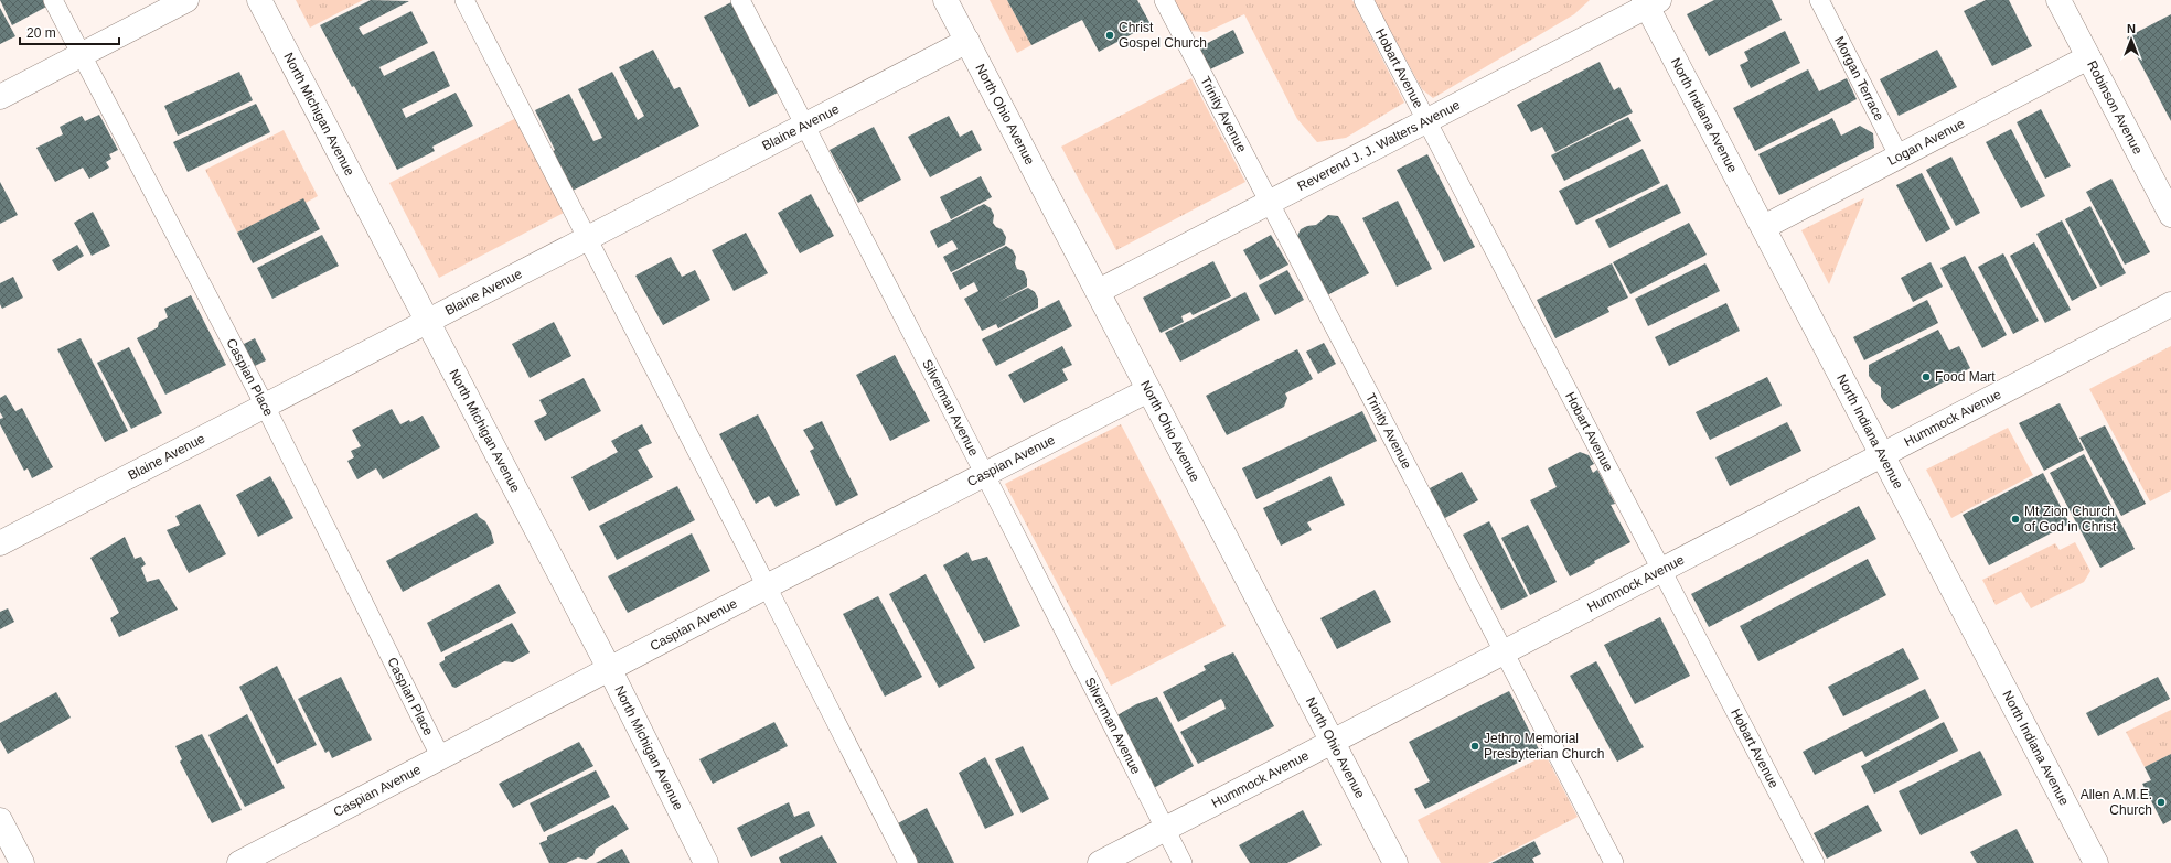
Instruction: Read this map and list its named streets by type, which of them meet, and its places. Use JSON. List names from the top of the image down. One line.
{"streets":{"street":["Robinson Avenue","North Michigan Avenue","North Ohio Avenue","North Indiana Avenue","Blaine Avenue","Logan Avenue","Reverend J. J. Walters Avenue","Hummock Avenue","Caspian Avenue"],"lane":["Hobart Avenue","Morgan Terrace","Trinity Avenue","Caspian Place","Silverman Avenue"]},"crossings":[["Hobart Avenue","Reverend J. J. Walters Avenue"],["Hobart Avenue","Hummock Avenue"],["Morgan Terrace","Logan Avenue"],["Robinson Avenue","Logan Avenue"],["North Michigan Avenue","Blaine Avenue"],["North Michigan Avenue","Caspian Avenue"],["North Ohio Avenue","Blaine Avenue"],["North Ohio Avenue","Reverend J. J. Walters Avenue"],["North Ohio Avenue","Hummock Avenue"],["North Ohio Avenue","Caspian Avenue"],["Trinity Avenue","Reverend J. J. Walters Avenue"],["Trinity Avenue","Hummock Avenue"],["North Indiana Avenue","Logan Avenue"],["North Indiana Avenue","Reverend J. J. Walters Avenue"],["North Indiana Avenue","Hummock Avenue"],["Blaine Avenue","Caspian Place"],["Blaine Avenue","Silverman Avenue"],["Caspian Place","Caspian Avenue"],["Silverman Avenue","Hummock Avenue"],["Silverman Avenue","Caspian Avenue"]],"places":["Christ Gospel Church","Food Mart","Mt Zion Church of God in Christ","Jethro Memorial Presbyterian Church","Allen A.M.E. Church"],"scale_bar":"20 m","north":"top"}
